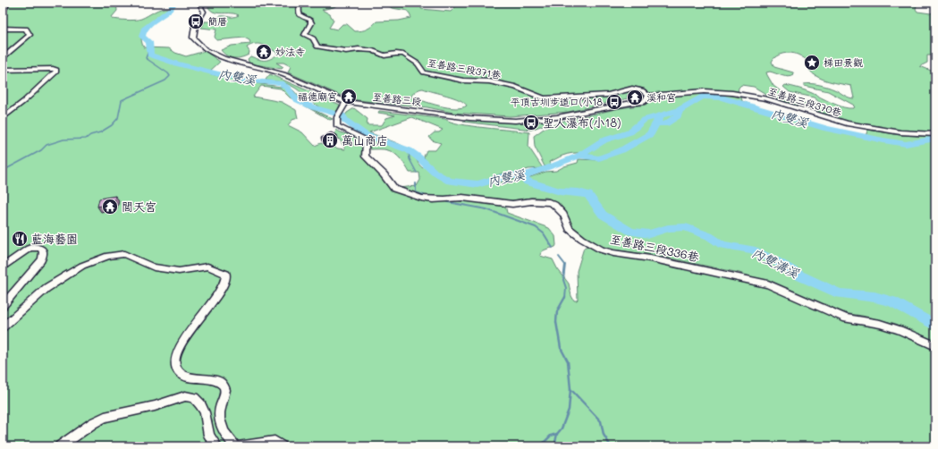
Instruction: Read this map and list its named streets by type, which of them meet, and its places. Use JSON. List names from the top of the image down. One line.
{"streets":{"street":["至善路三段371巷","至善路三段","至善路三段370巷","至善路三段336巷"]},"crossings":[["至善路三段371巷","至善路三段"],["至善路三段371巷","至善路三段370巷"],["至善路三段","至善路三段370巷"],["至善路三段","至善路三段336巷"]],"water":["內雙溪","內雙溝溪"],"places":{"bus stop":["簡厝","平頂古圳步道口(小18","聖人瀑布(小18)"],"temple":["妙法寺","福德廟宮","溪和宮","閭天宮"],"place":["梯田景觀"],"building":["萬山商店"],"restaurant":["藍海藝園"]}}
